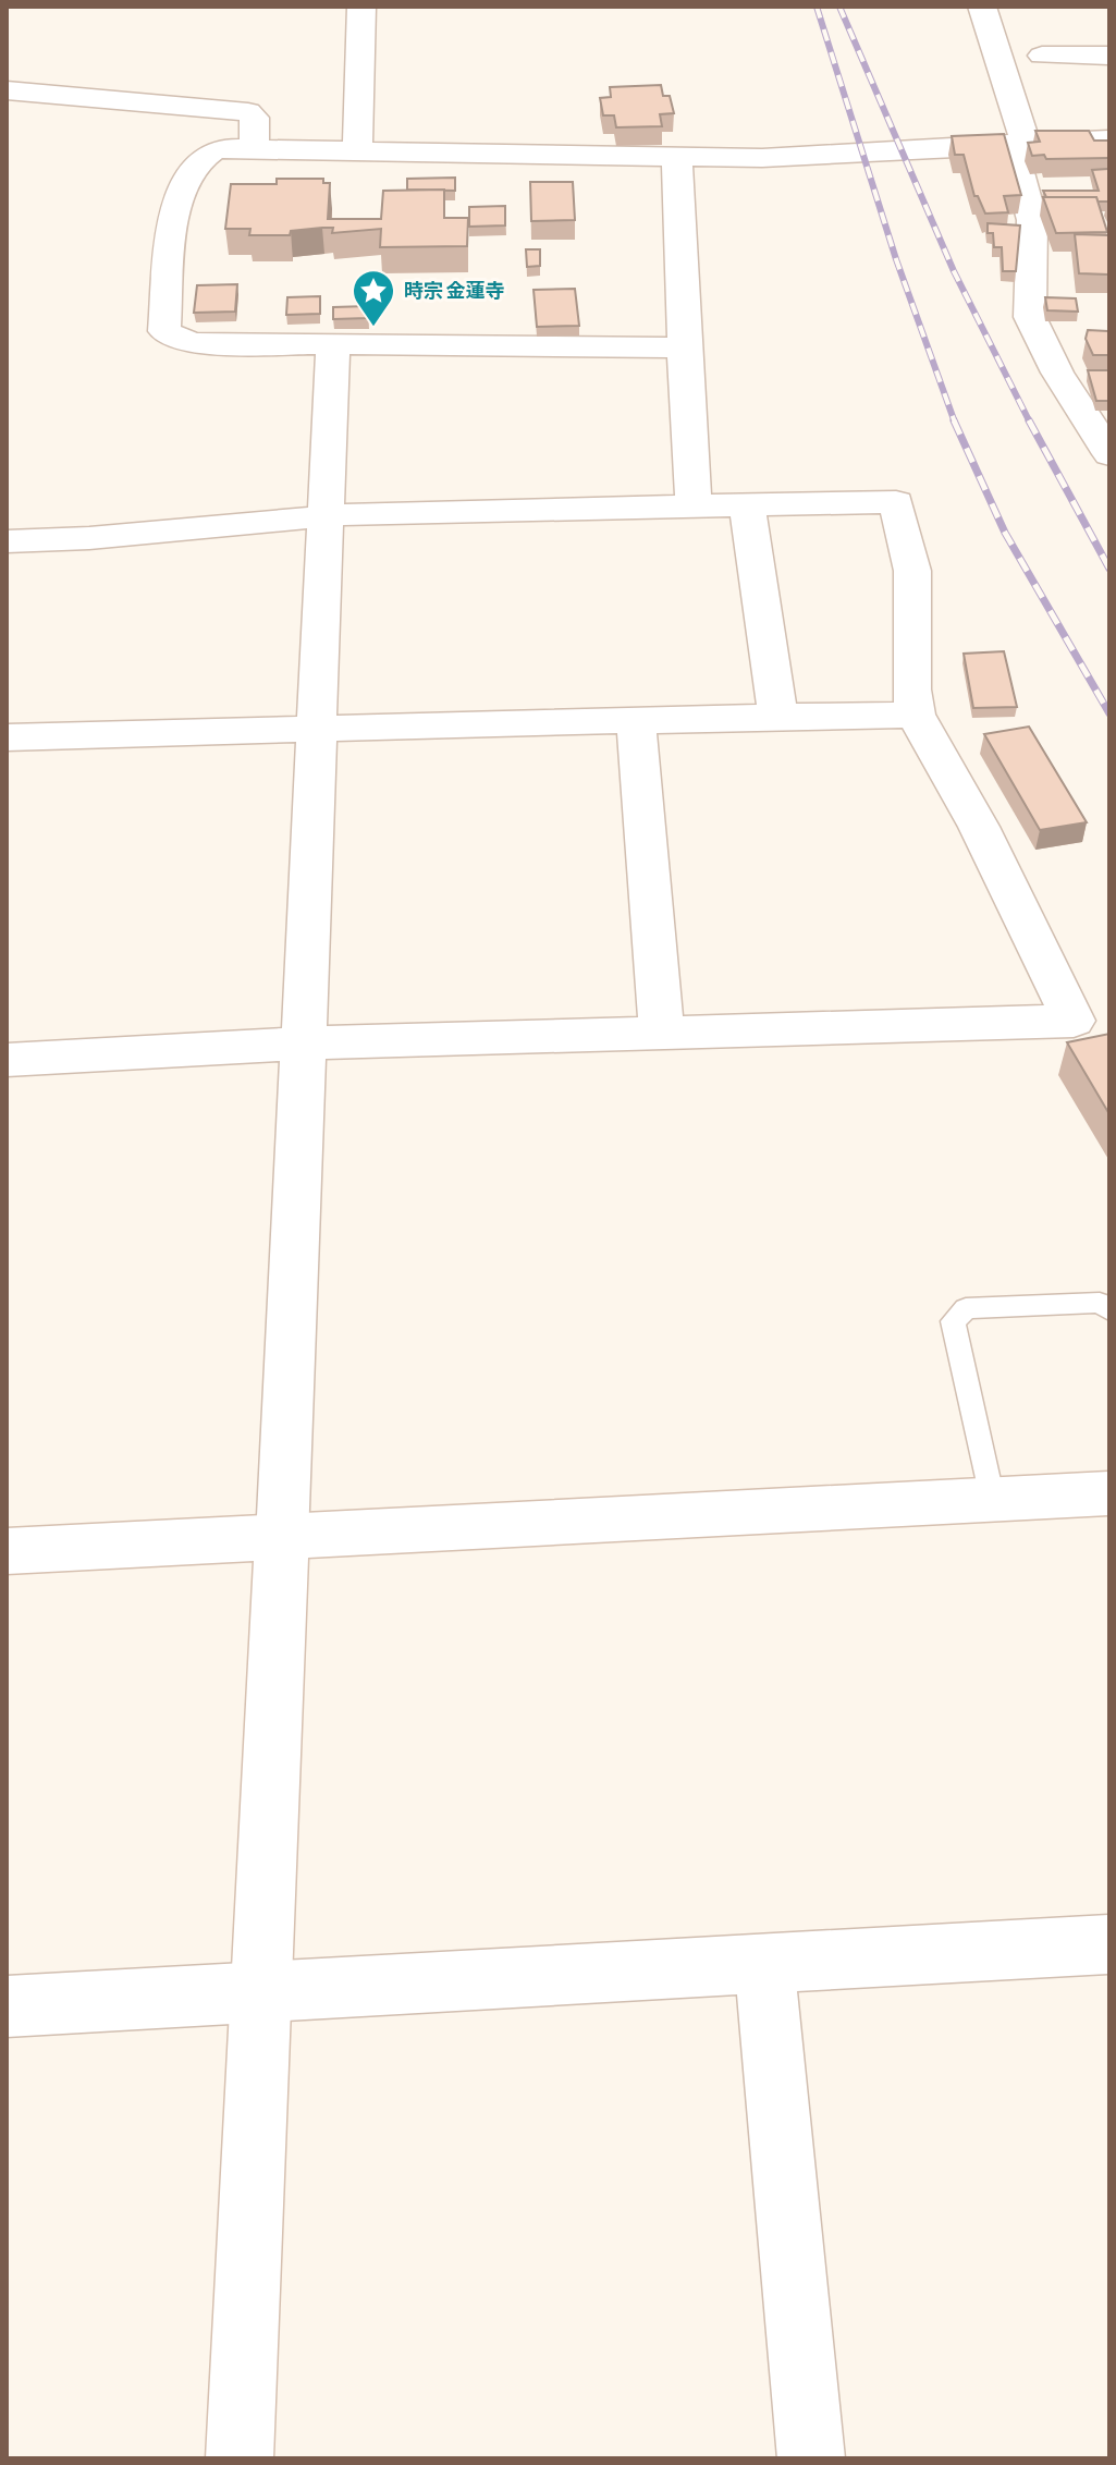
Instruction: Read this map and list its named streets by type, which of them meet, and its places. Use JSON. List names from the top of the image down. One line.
{"places":{"place":["時宗 金蓮寺"]}}
